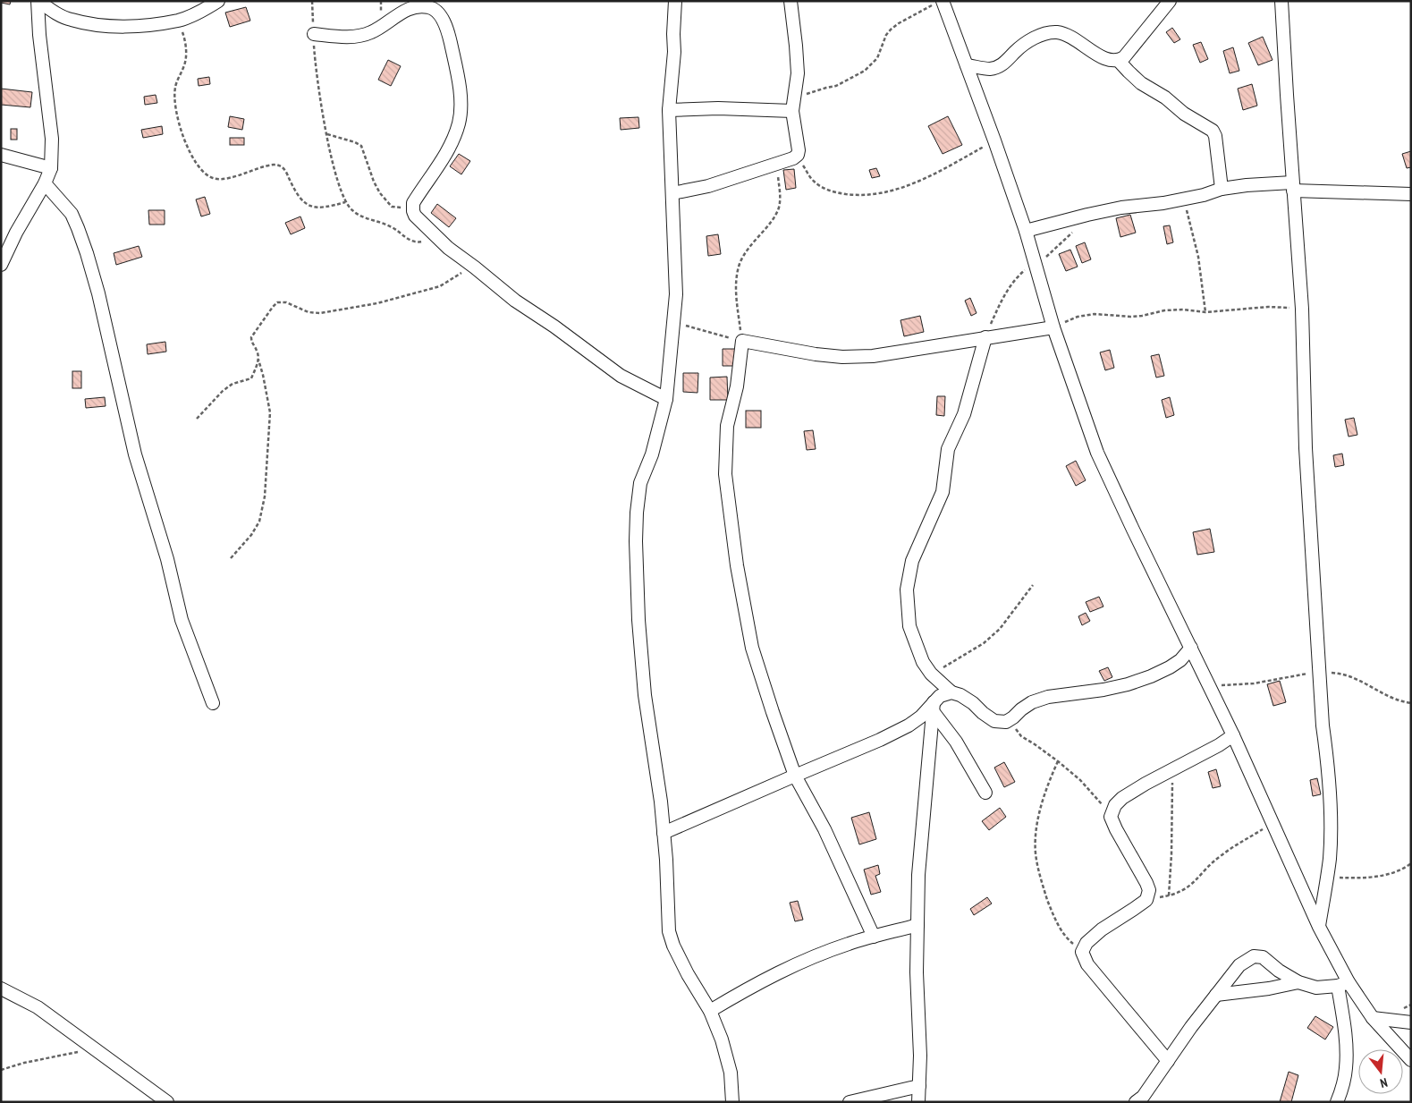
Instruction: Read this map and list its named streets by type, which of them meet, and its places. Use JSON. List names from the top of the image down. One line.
{"north":"bottom"}
